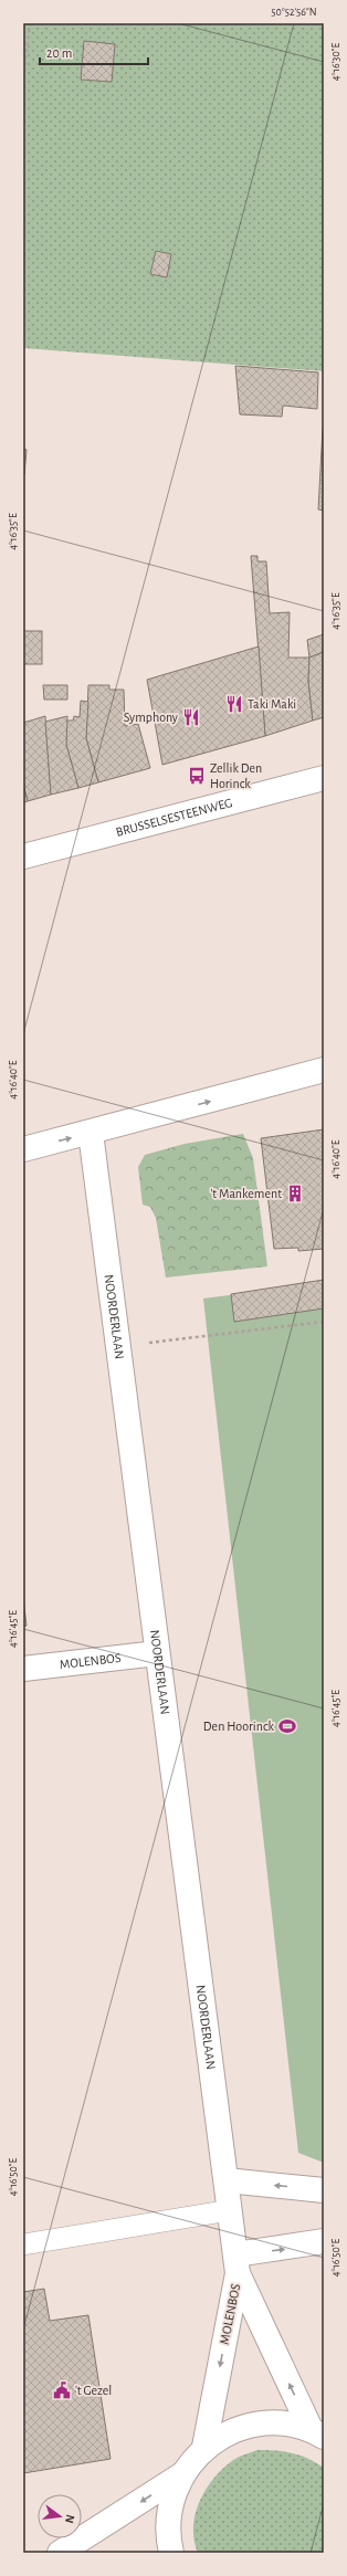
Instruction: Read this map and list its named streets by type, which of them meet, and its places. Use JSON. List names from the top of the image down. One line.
{"streets":{"street":["BRUSSELSESTEENWEG","NOORDERLAAN","MOLENBOS"]},"crossings":[["NOORDERLAAN","MOLENBOS"]],"places":{"restaurant":["Taki Maki","Symphony"],"bus stop":["Zellik Den Horinck"],"building":["'t Mankement"],"sports":["Den Hoorinck"],"public building":["'t Gezel"]},"scale_bar":"20 m","north":"right","coordinates":["50°52'56\"N","4°16'30\"E","4°16'35\"E","4°16'40\"E","4°16'45\"E","4°16'50\"E"]}
